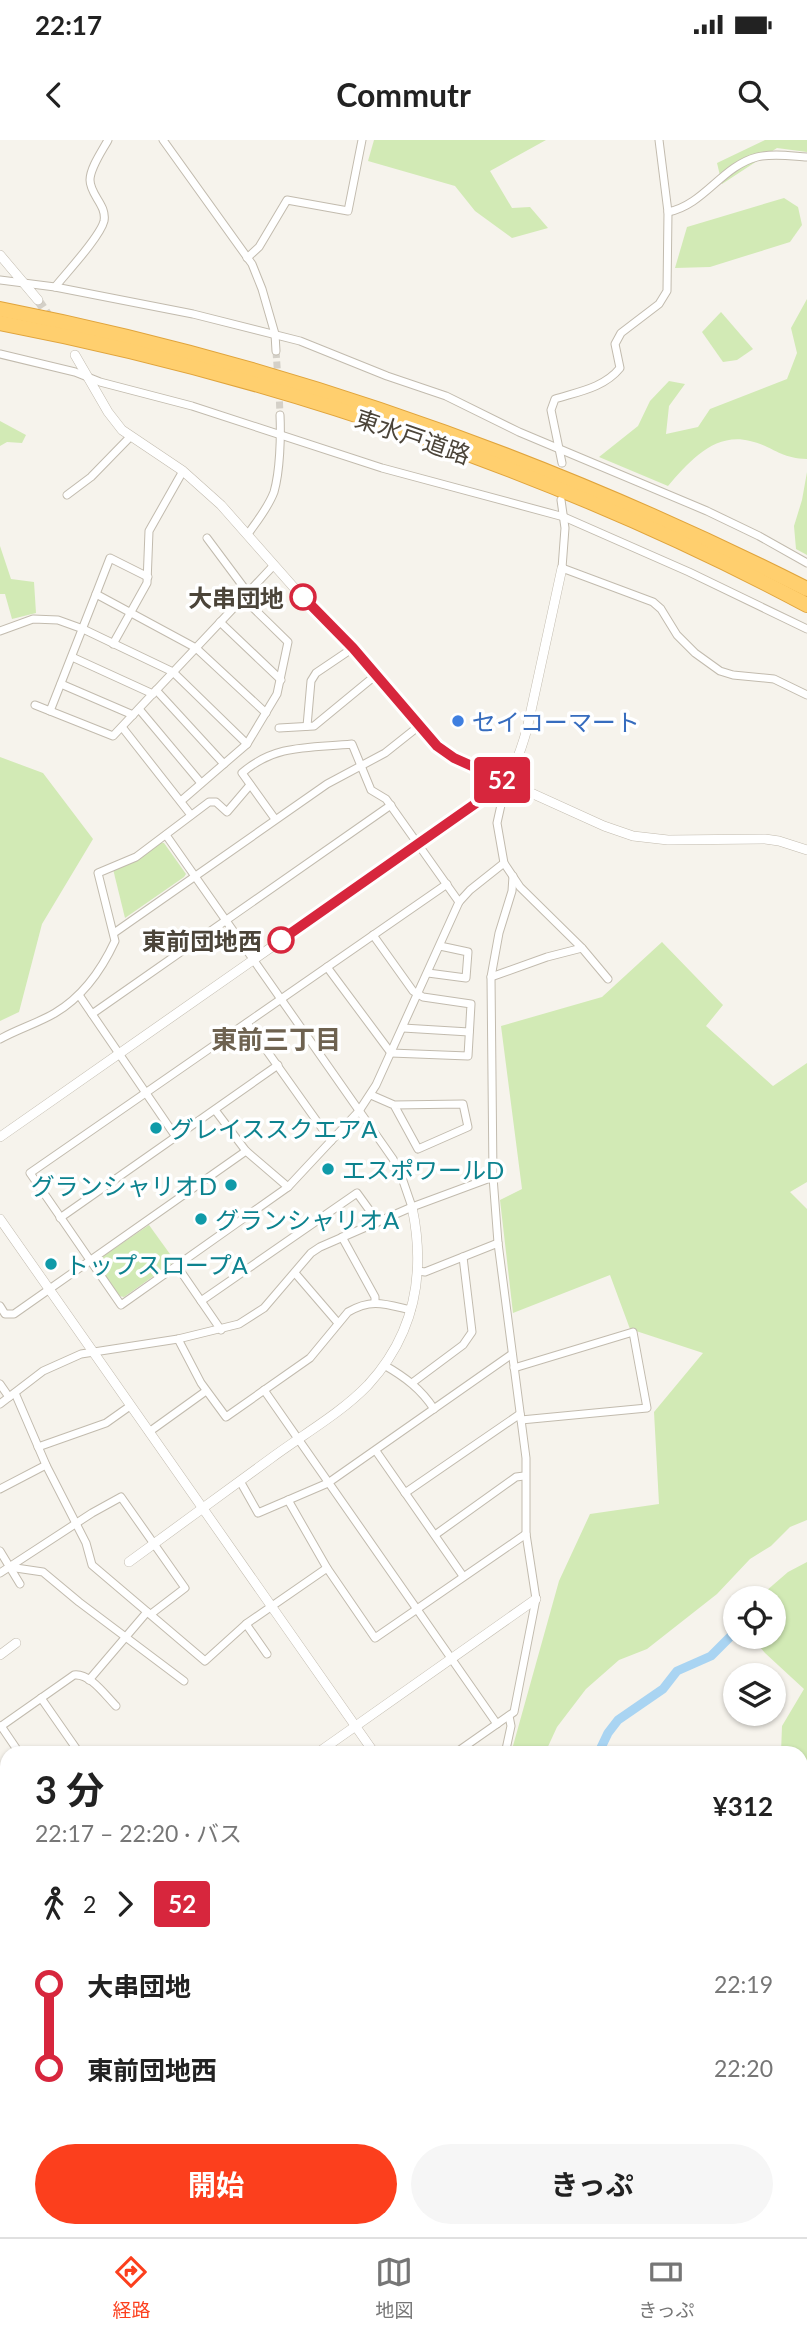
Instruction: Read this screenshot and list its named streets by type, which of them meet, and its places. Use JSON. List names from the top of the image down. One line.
{"streets":{"highway":["東水戸道路"]},"districts":["東前三丁目"],"places":["大串団地","セイコーマート","東前団地西","グレイススクエアA","エスポワールD","グランシャリオD","グランシャリオA","トップスロープA"],"lines":["bus line 52"],"page":{"status":"22:17","header":"Commutr","on_map":"52","heading":["3 分","22:17 – 22:20 · バス","¥312"],"legs":["2","52"],"list":[{"name":"大串団地","value":"22:19"},{"name":"東前団地西","value":"22:20"}],"buttons":["開始","きっぷ"],"tabs":["経路","地図","きっぷ"]}}
